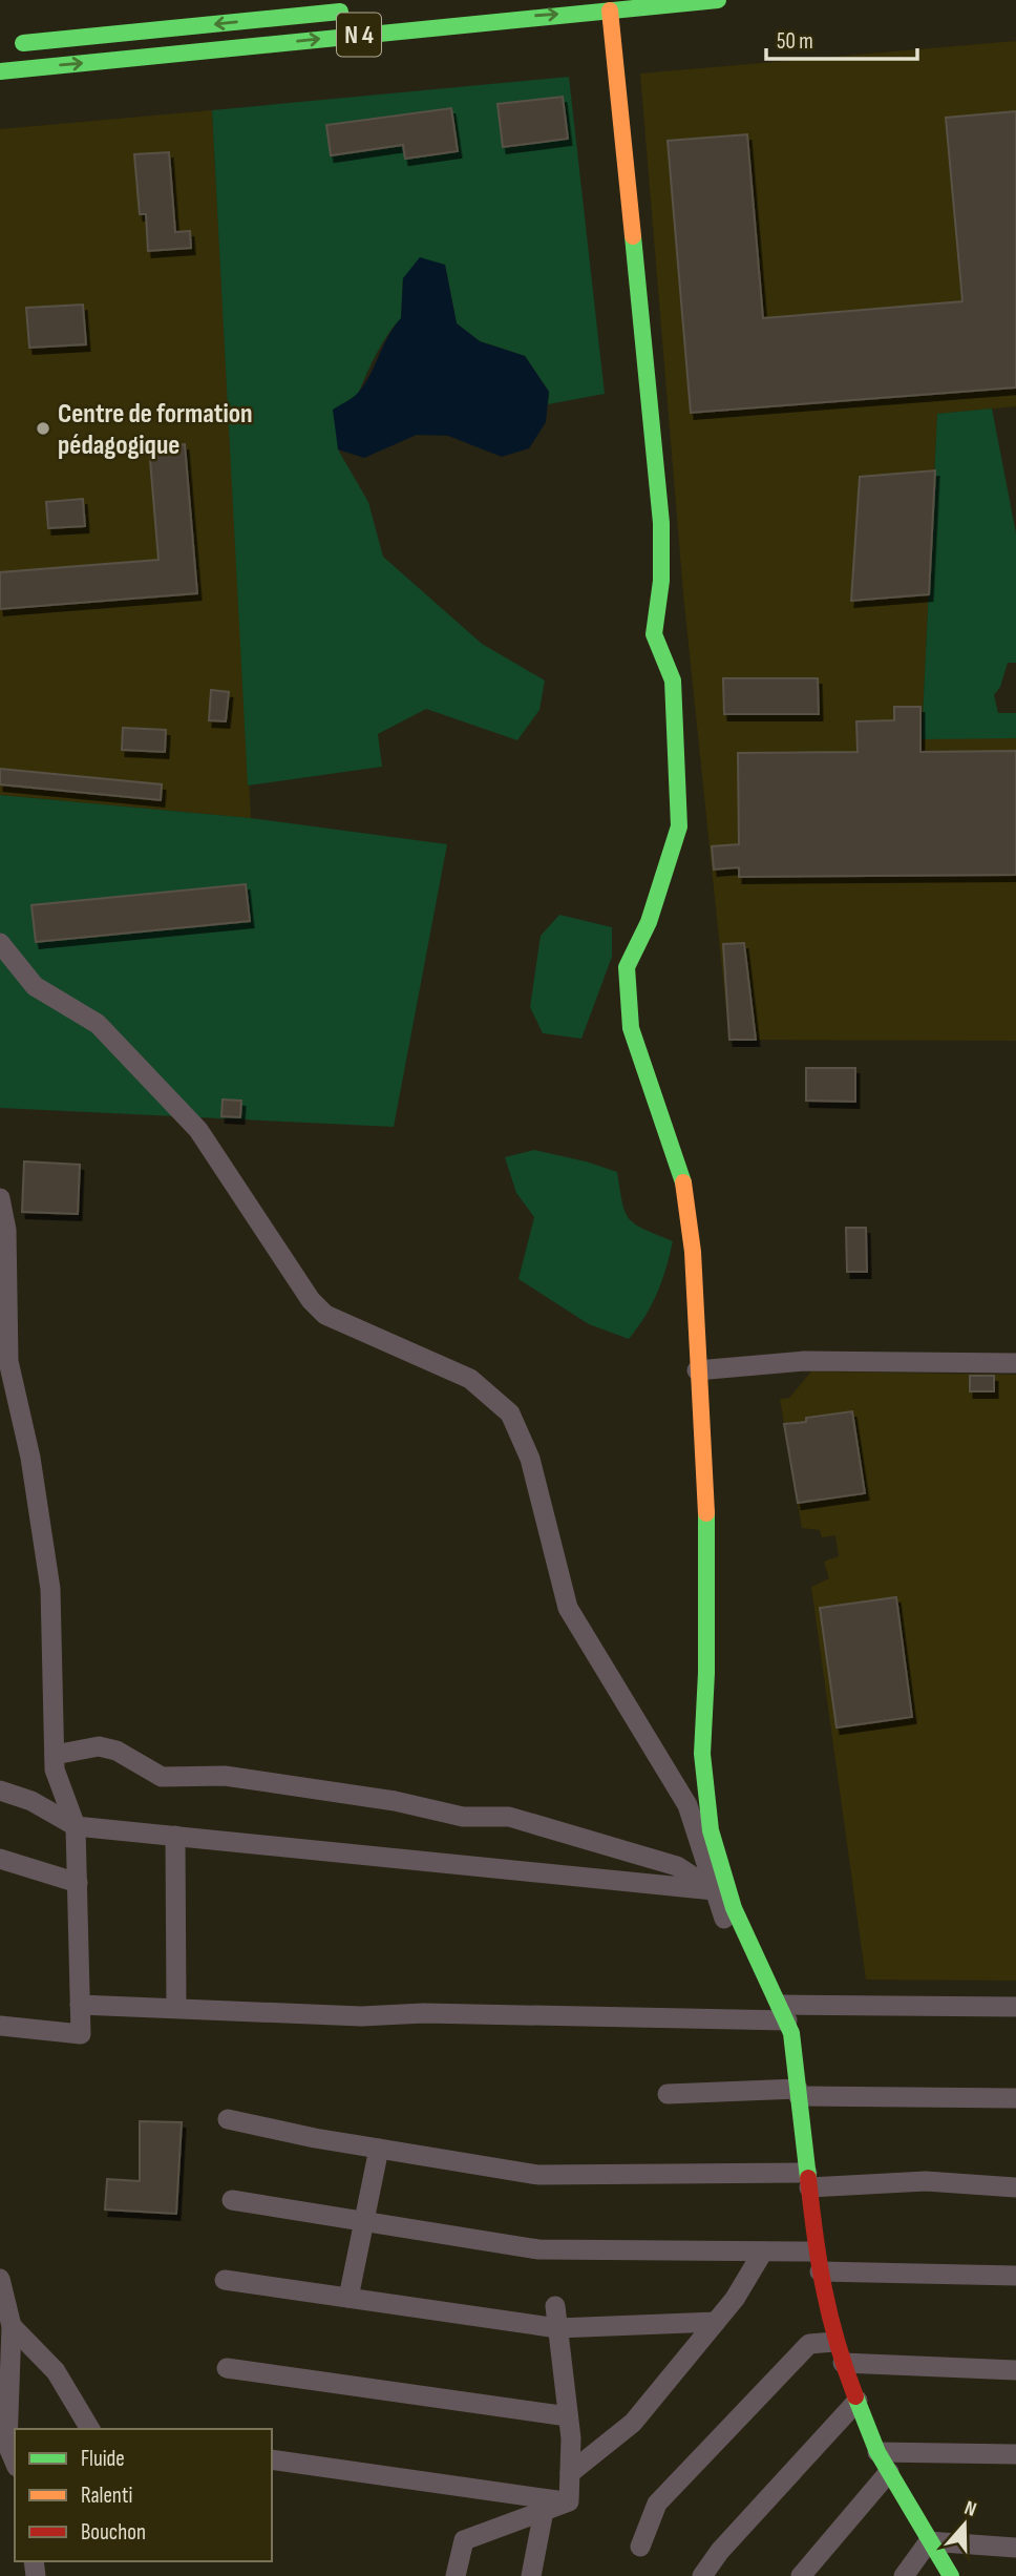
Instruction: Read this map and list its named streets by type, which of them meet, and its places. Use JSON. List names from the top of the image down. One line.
{"streets":{"main road":["N 4"]},"places":["Centre de formation pédagogique"],"legend":["Fluide","Ralenti","Bouchon"],"scale_bar":"50 m","north":"top"}
